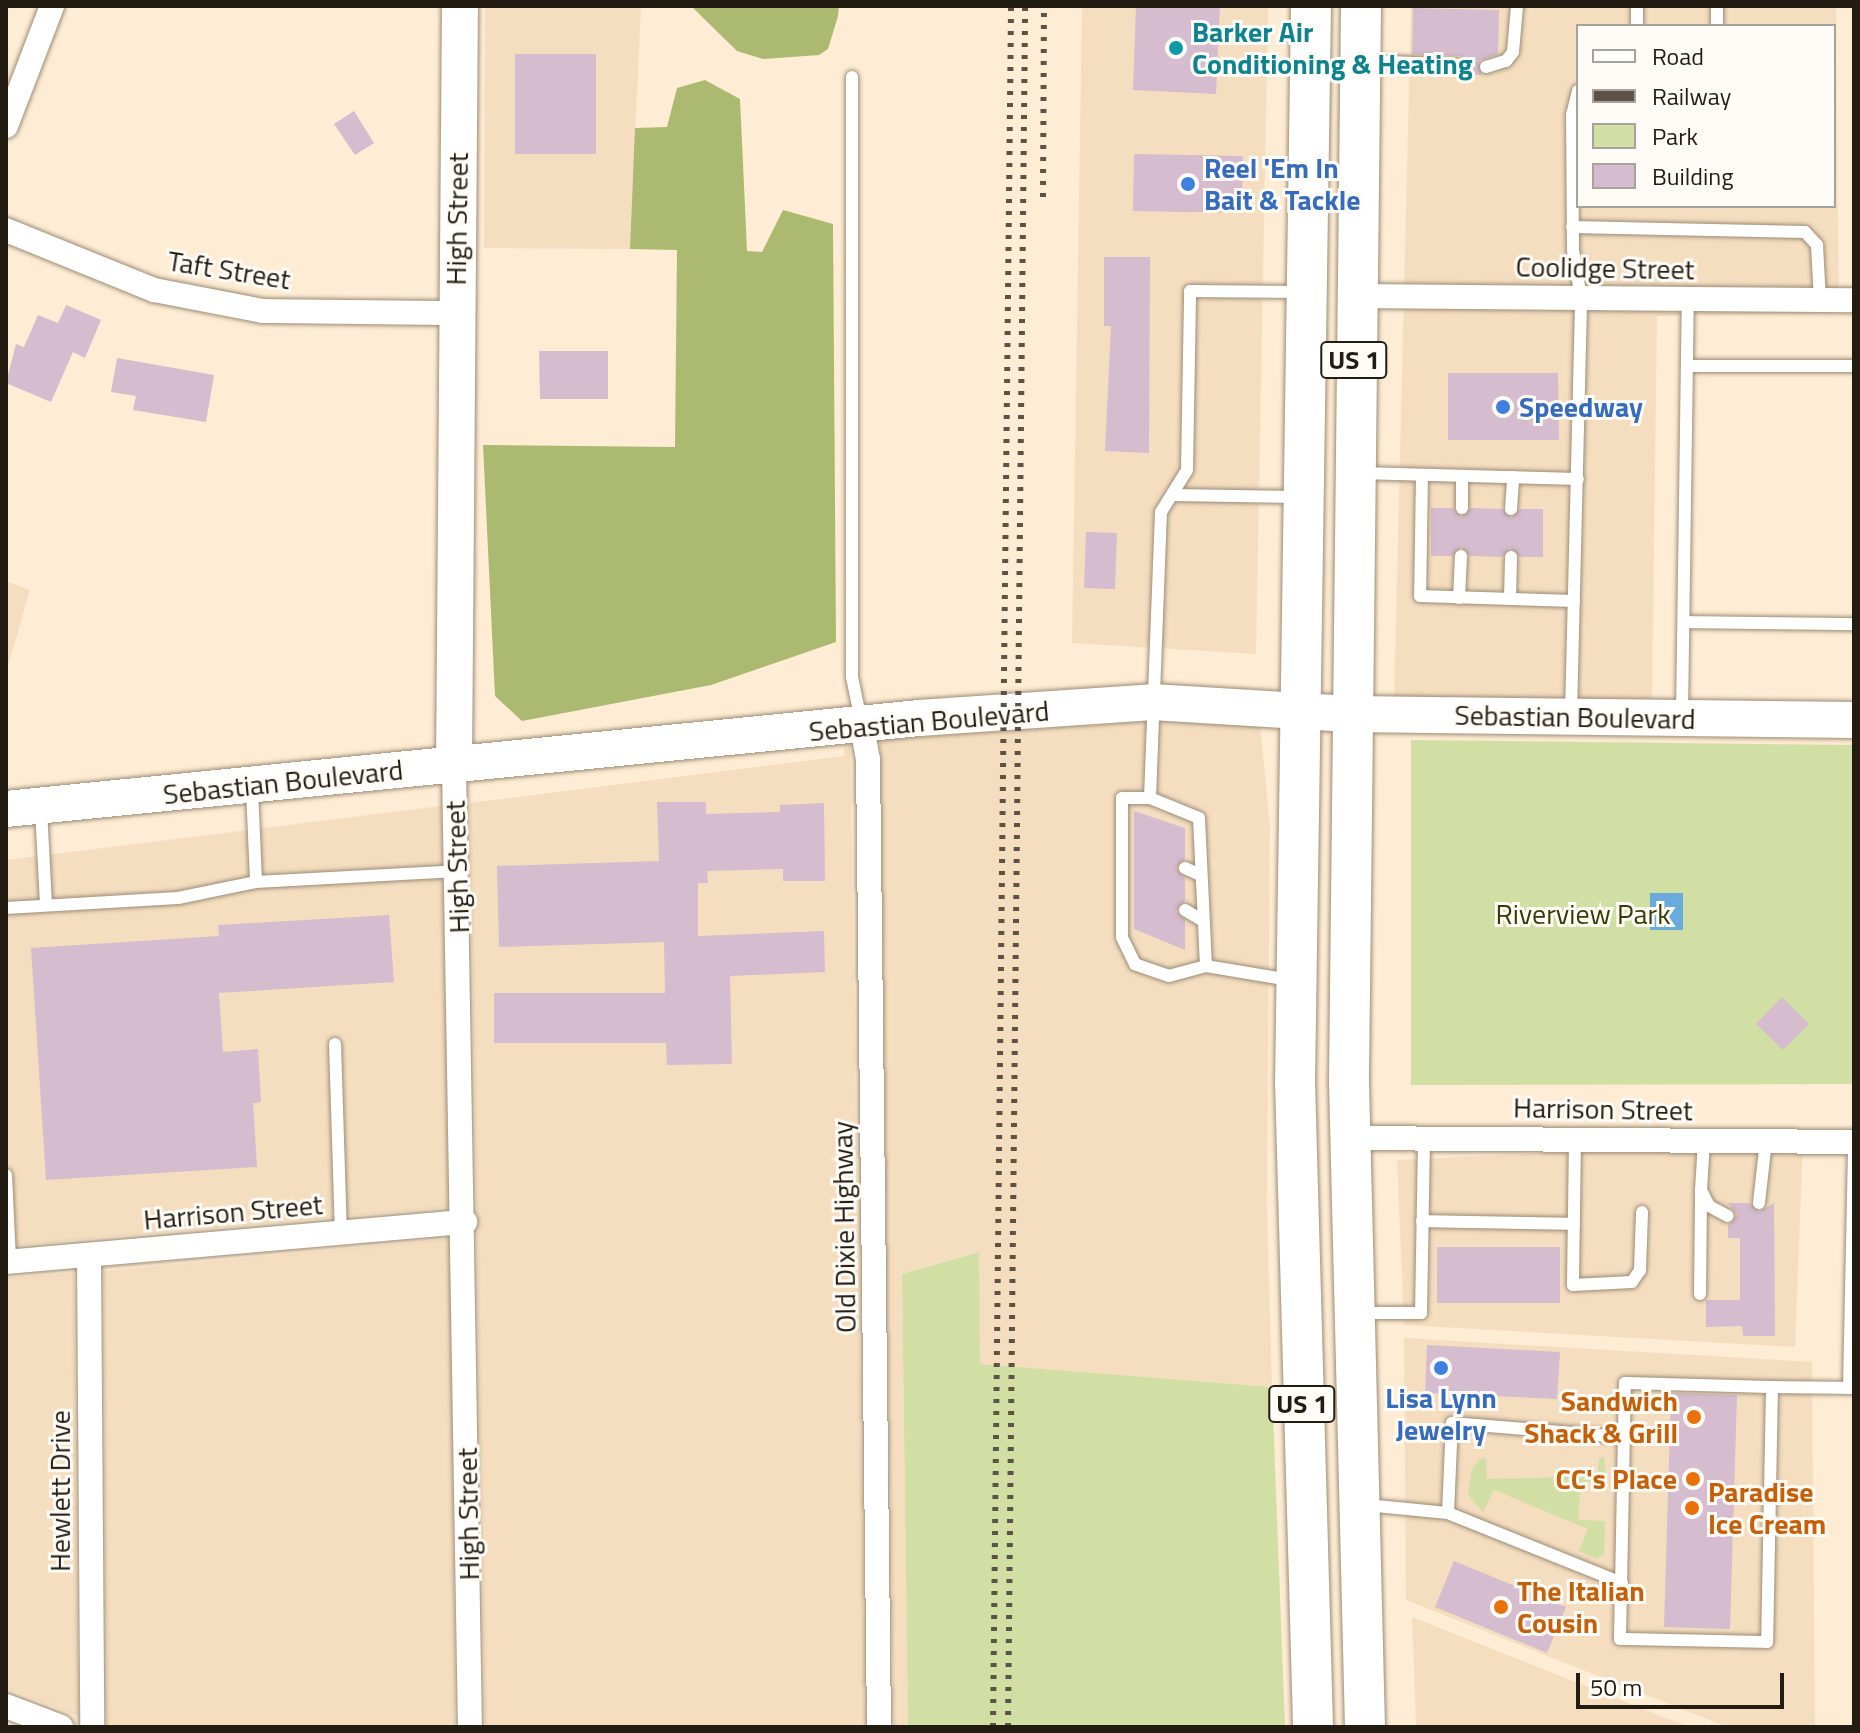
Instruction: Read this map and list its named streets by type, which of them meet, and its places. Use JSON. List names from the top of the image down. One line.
{"streets":{"main road":["High Street","US 1","Sebastian Boulevard"],"street":["Coolidge Street","Taft Street","Harrison Street","Old Dixie Highway","Hewlett Drive"]},"crossings":[["High Street","Taft Street"],["High Street","Sebastian Boulevard"],["High Street","Harrison Street"],["Coolidge Street","US 1"],["US 1","Sebastian Boulevard"],["US 1","Harrison Street"],["Sebastian Boulevard","Old Dixie Highway"],["Harrison Street","Hewlett Drive"]],"parks":["Riverview Park"],"places":["Barker Air Conditioning & Heating","Reel 'Em In Bait & Tackle","Speedway","Lisa Lynn Jewelry","Sandwich Shack & Grill","CC's Place","Paradise Ice Cream","The Italian Cousin"],"legend":["Road","Railway","Park","Building"],"scale_bar":"50 m"}
